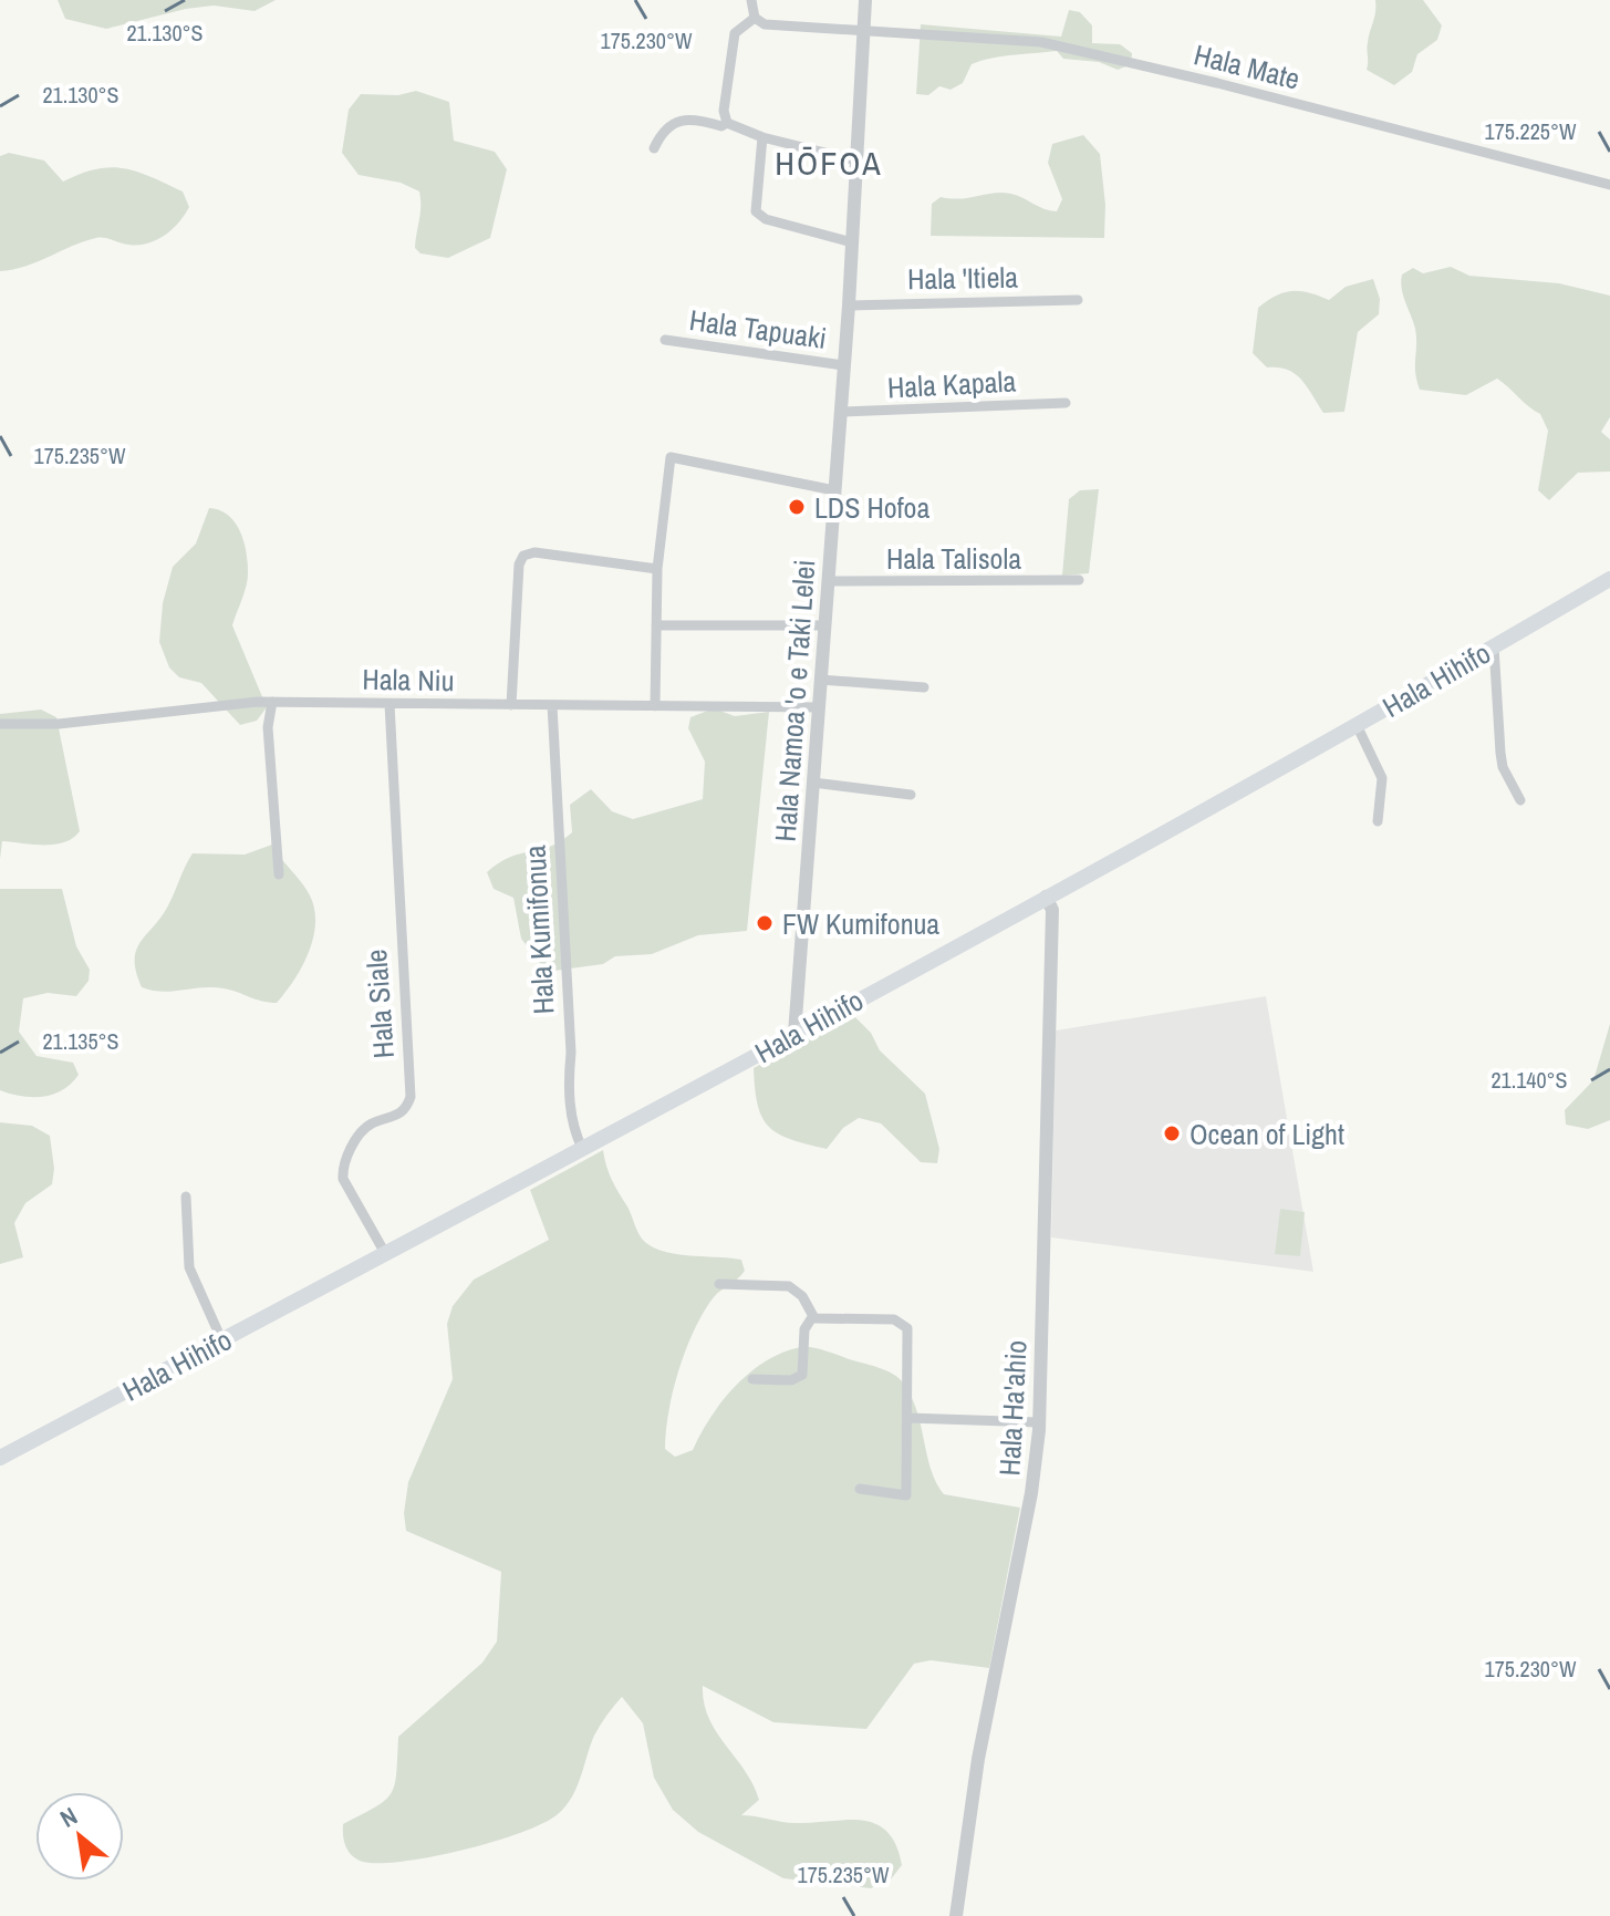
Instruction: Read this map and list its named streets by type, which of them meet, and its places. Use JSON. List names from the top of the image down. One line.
{"streets":{"main road":["Hala Hihifo"],"street":["Hala Mate","Hala 'Itiela","Hala Tapuaki","Hala Kapala","Hala Talisola","Hala Niu","Hala Namoa 'o e Taki Lelei","Hala Kumifonua","Hala Siale","Hala Ha'ahio"]},"crossings":[["Hala Mate","Hala Namoa 'o e Taki Lelei"],["Hala 'Itiela","Hala Namoa 'o e Taki Lelei"],["Hala Tapuaki","Hala Namoa 'o e Taki Lelei"],["Hala Kapala","Hala Namoa 'o e Taki Lelei"],["Hala Talisola","Hala Namoa 'o e Taki Lelei"],["Hala Niu","Hala Namoa 'o e Taki Lelei"],["Hala Niu","Hala Kumifonua"],["Hala Niu","Hala Siale"],["Hala Hihifo","Hala Namoa 'o e Taki Lelei"],["Hala Hihifo","Hala Kumifonua"],["Hala Hihifo","Hala Siale"],["Hala Hihifo","Hala Ha'ahio"]],"districts":["HŌFOA"],"places":["LDS Hofoa","FW Kumifonua","Ocean of Light"],"north":"top left","coordinates":["21.130°S","175.230°W","175.225°W","175.235°W","21.135°S","21.140°S"]}
